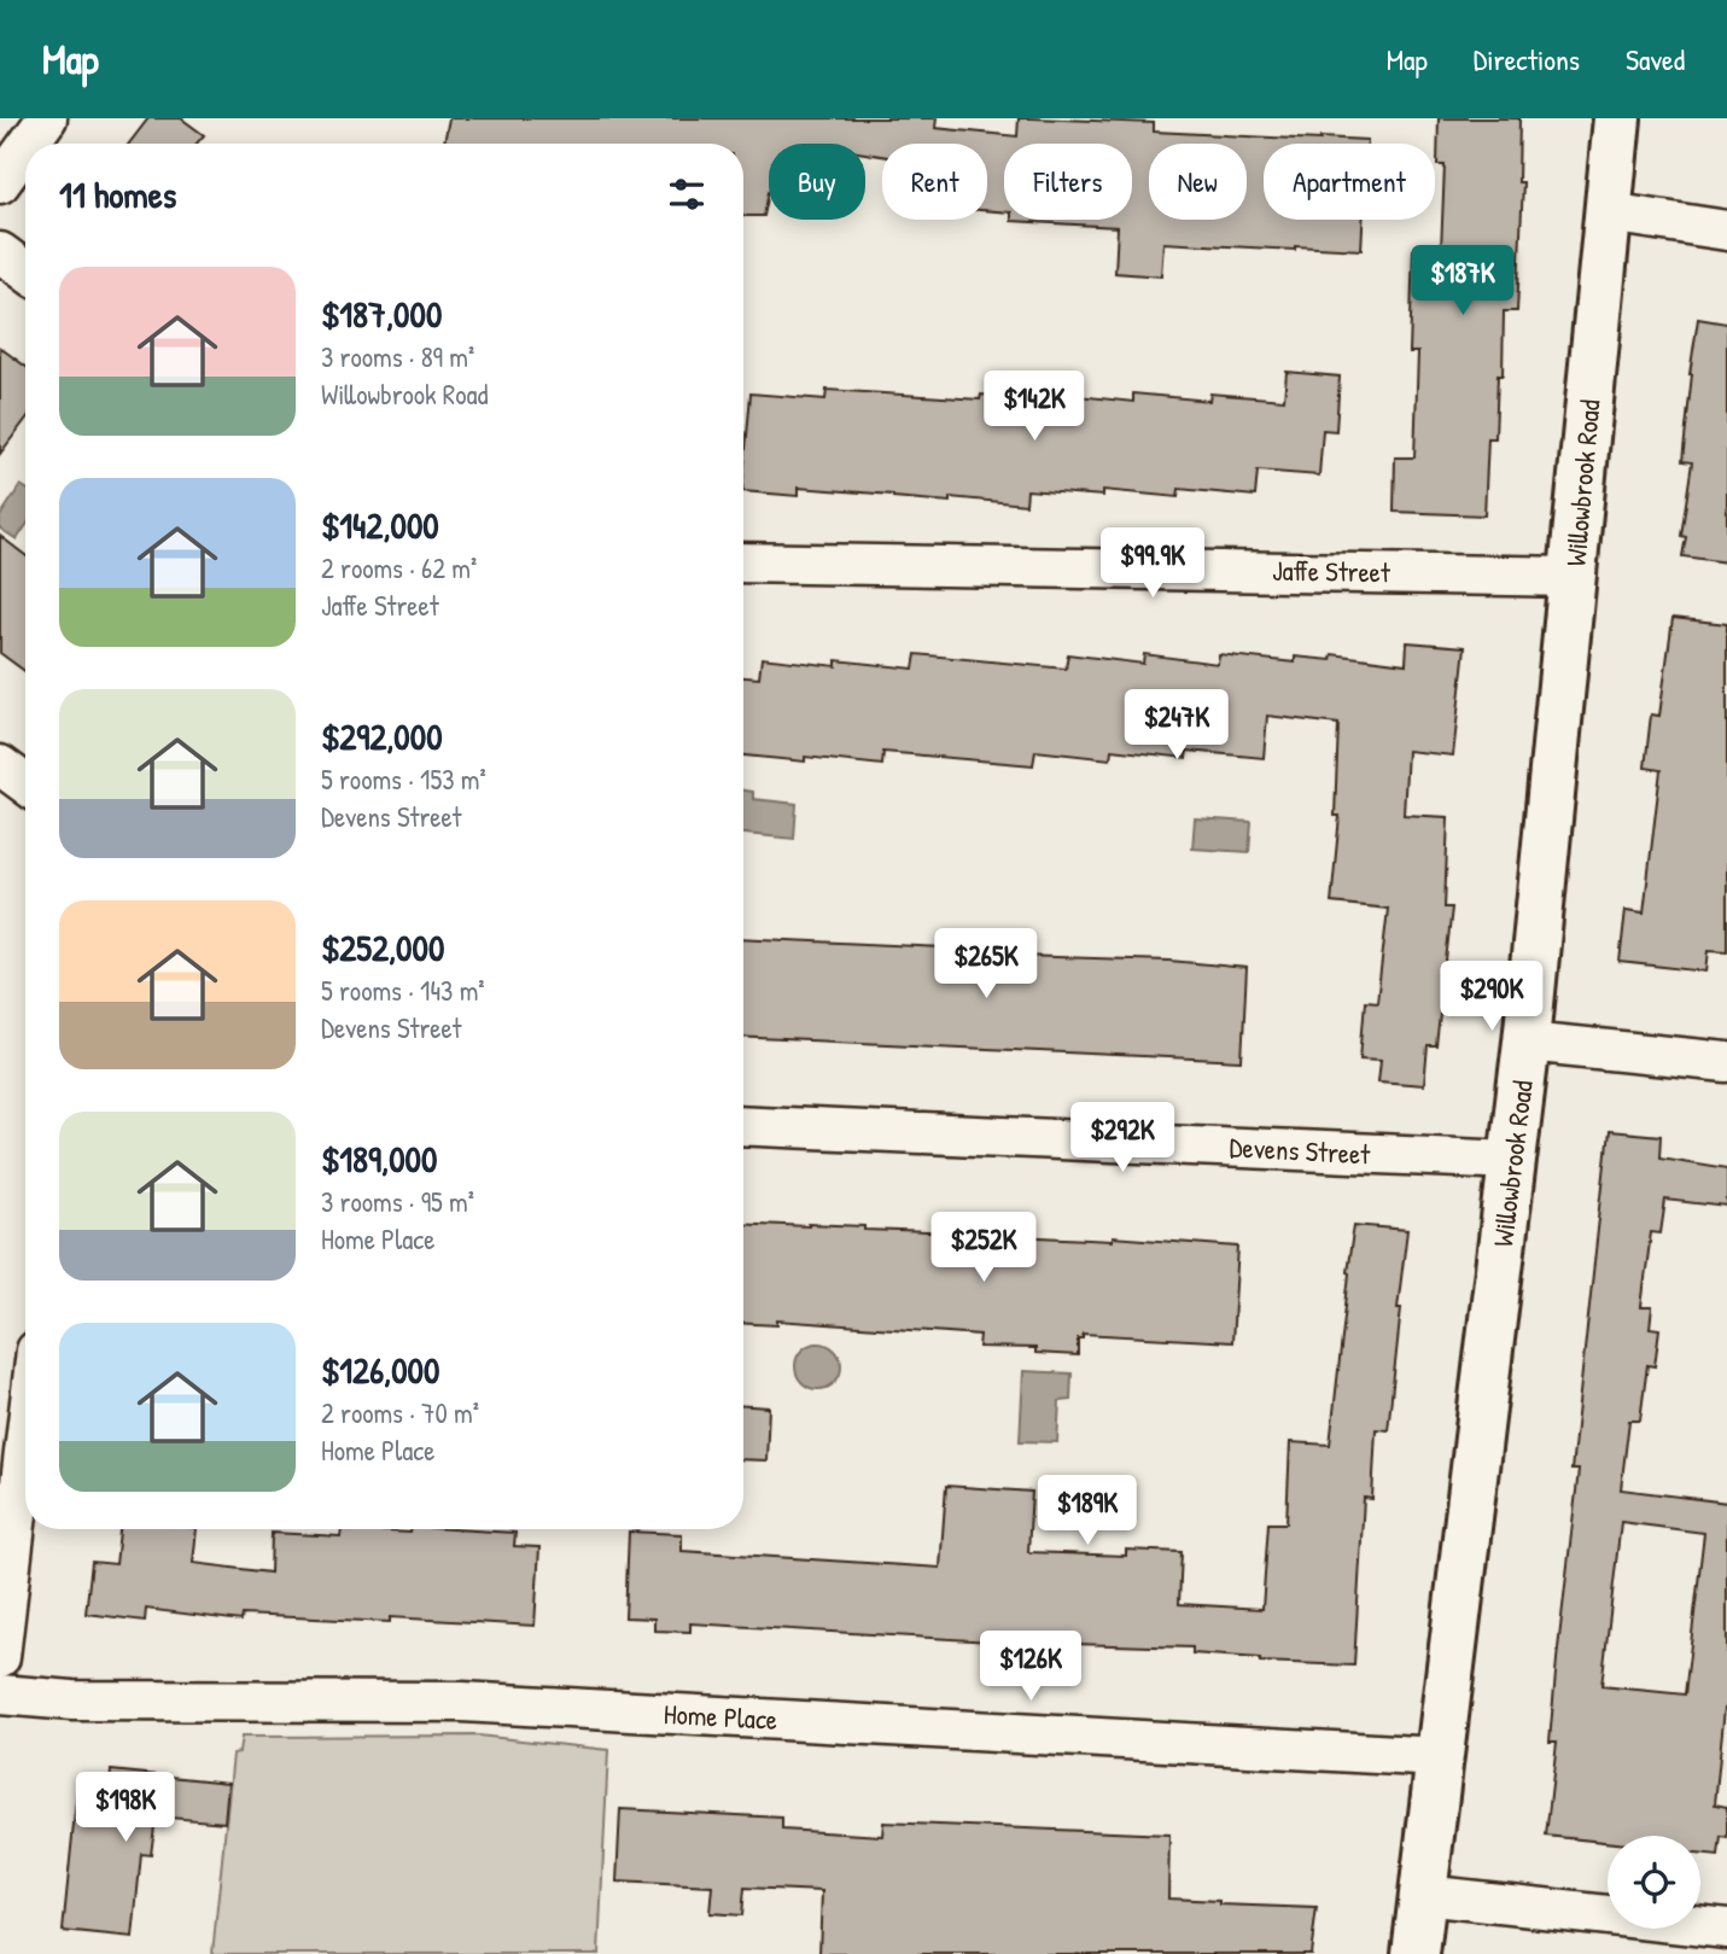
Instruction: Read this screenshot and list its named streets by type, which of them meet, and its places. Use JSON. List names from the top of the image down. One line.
{"streets":{"street":["Willowbrook Road","Jaffe Street","Devens Street","Home Place"]},"crossings":[["Willowbrook Road","Jaffe Street"],["Willowbrook Road","Devens Street"],["Willowbrook Road","Home Place"]],"page":{"header":"Map","nav":["Map","Directions","Saved"],"chip":["Buy","Rent","Filters","New","Apartment"],"heading":"11 homes","price":["$187K","$142K","$99.9K","$247K","$265K","$290K","$292K","$252K","$189K","$126K","$198K"],"list":[{"name":"$187,000","note":"3 rooms · 89 m² · Willowbrook Road"},{"name":"$142,000","note":"2 rooms · 62 m² · Jaffe Street"},{"name":"$292,000","note":"5 rooms · 153 m² · Devens Street"},{"name":"$252,000","note":"5 rooms · 143 m² · Devens Street"},{"name":"$189,000","note":"3 rooms · 95 m² · Home Place"},{"name":"$126,000","note":"2 rooms · 70 m² · Home Place"}]}}
